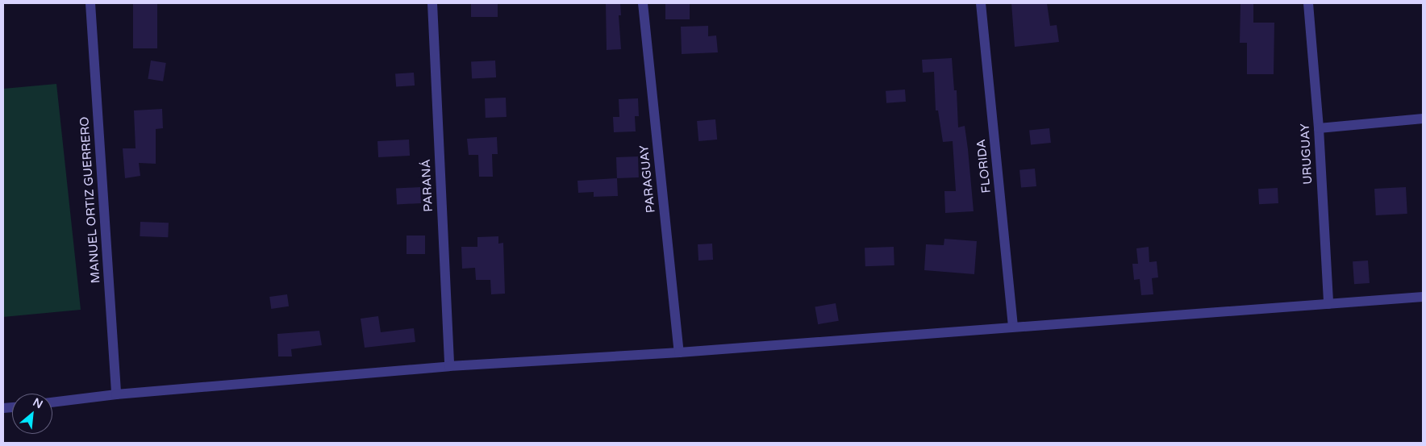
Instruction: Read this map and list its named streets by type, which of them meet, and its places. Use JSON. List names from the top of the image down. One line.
{"streets":{"street":["URUGUAY","FLORIDA","PARAGUAY","PARANÁ","MANUEL ORTIZ GUERRERO"]},"north":"top right"}
